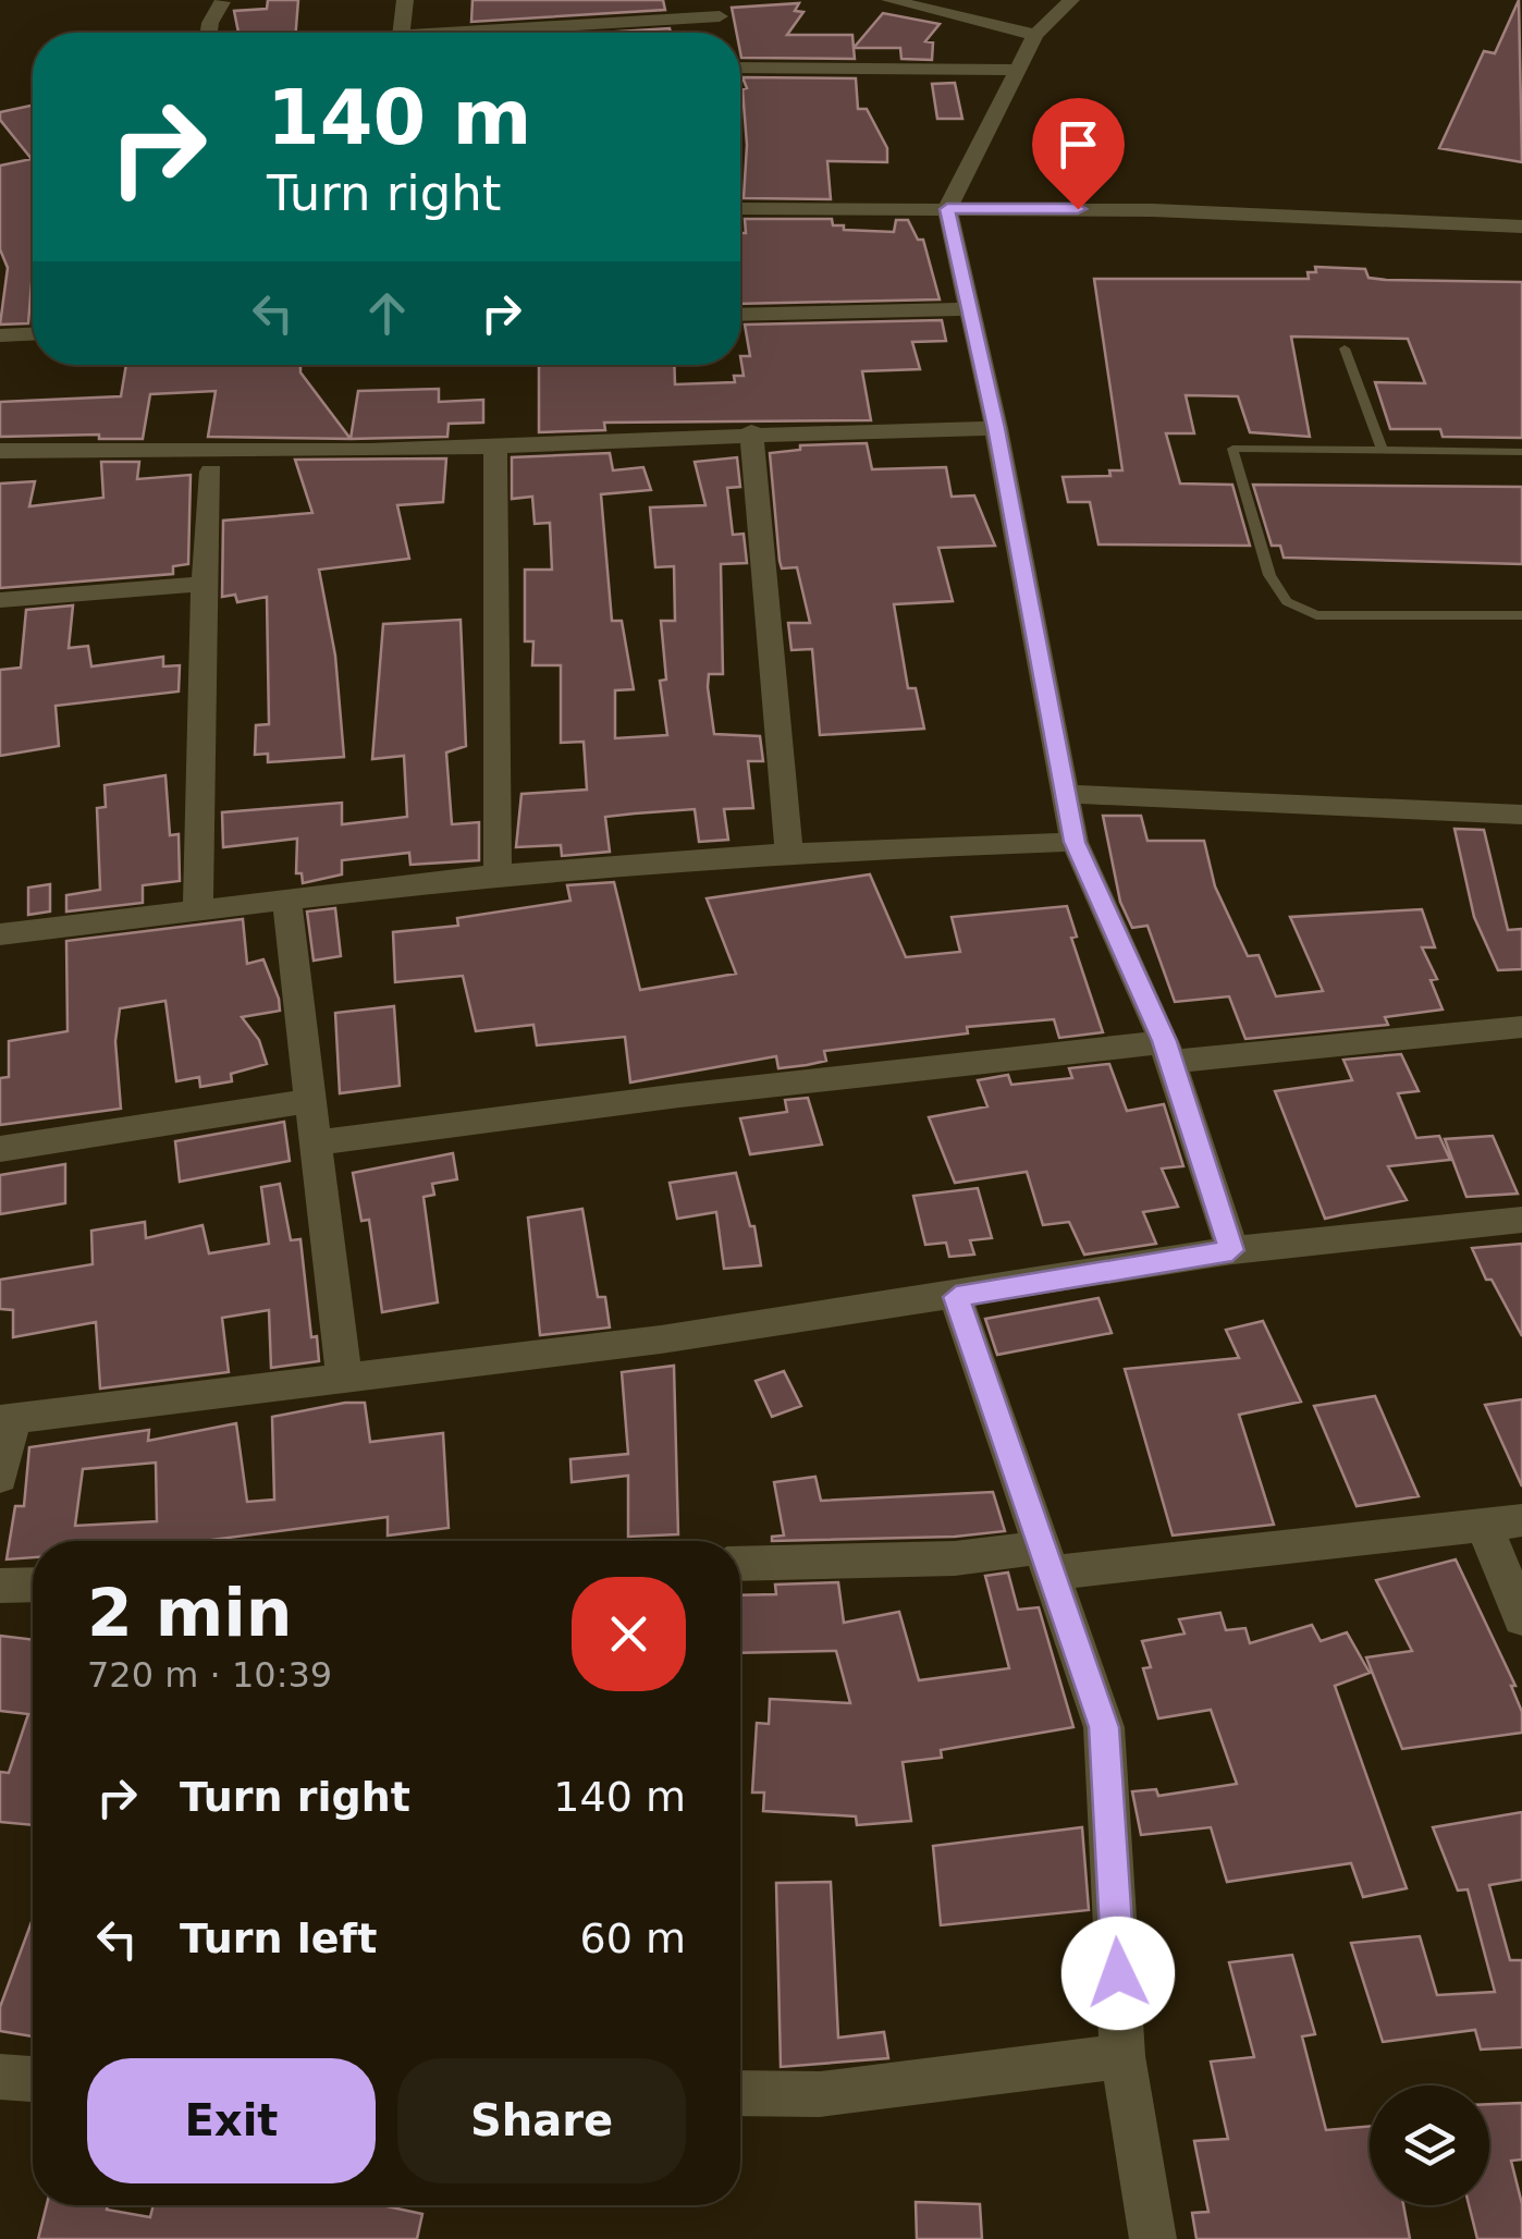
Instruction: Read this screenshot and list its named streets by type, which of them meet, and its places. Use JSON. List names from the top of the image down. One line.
{"page":{"turn":["140 m","Turn right"],"heading":["2 min","720 m · 10:39"],"list":[{"name":"Turn right","value":"140 m"},{"name":"Turn left","value":"60 m"}],"buttons":["Exit","Share"]}}
